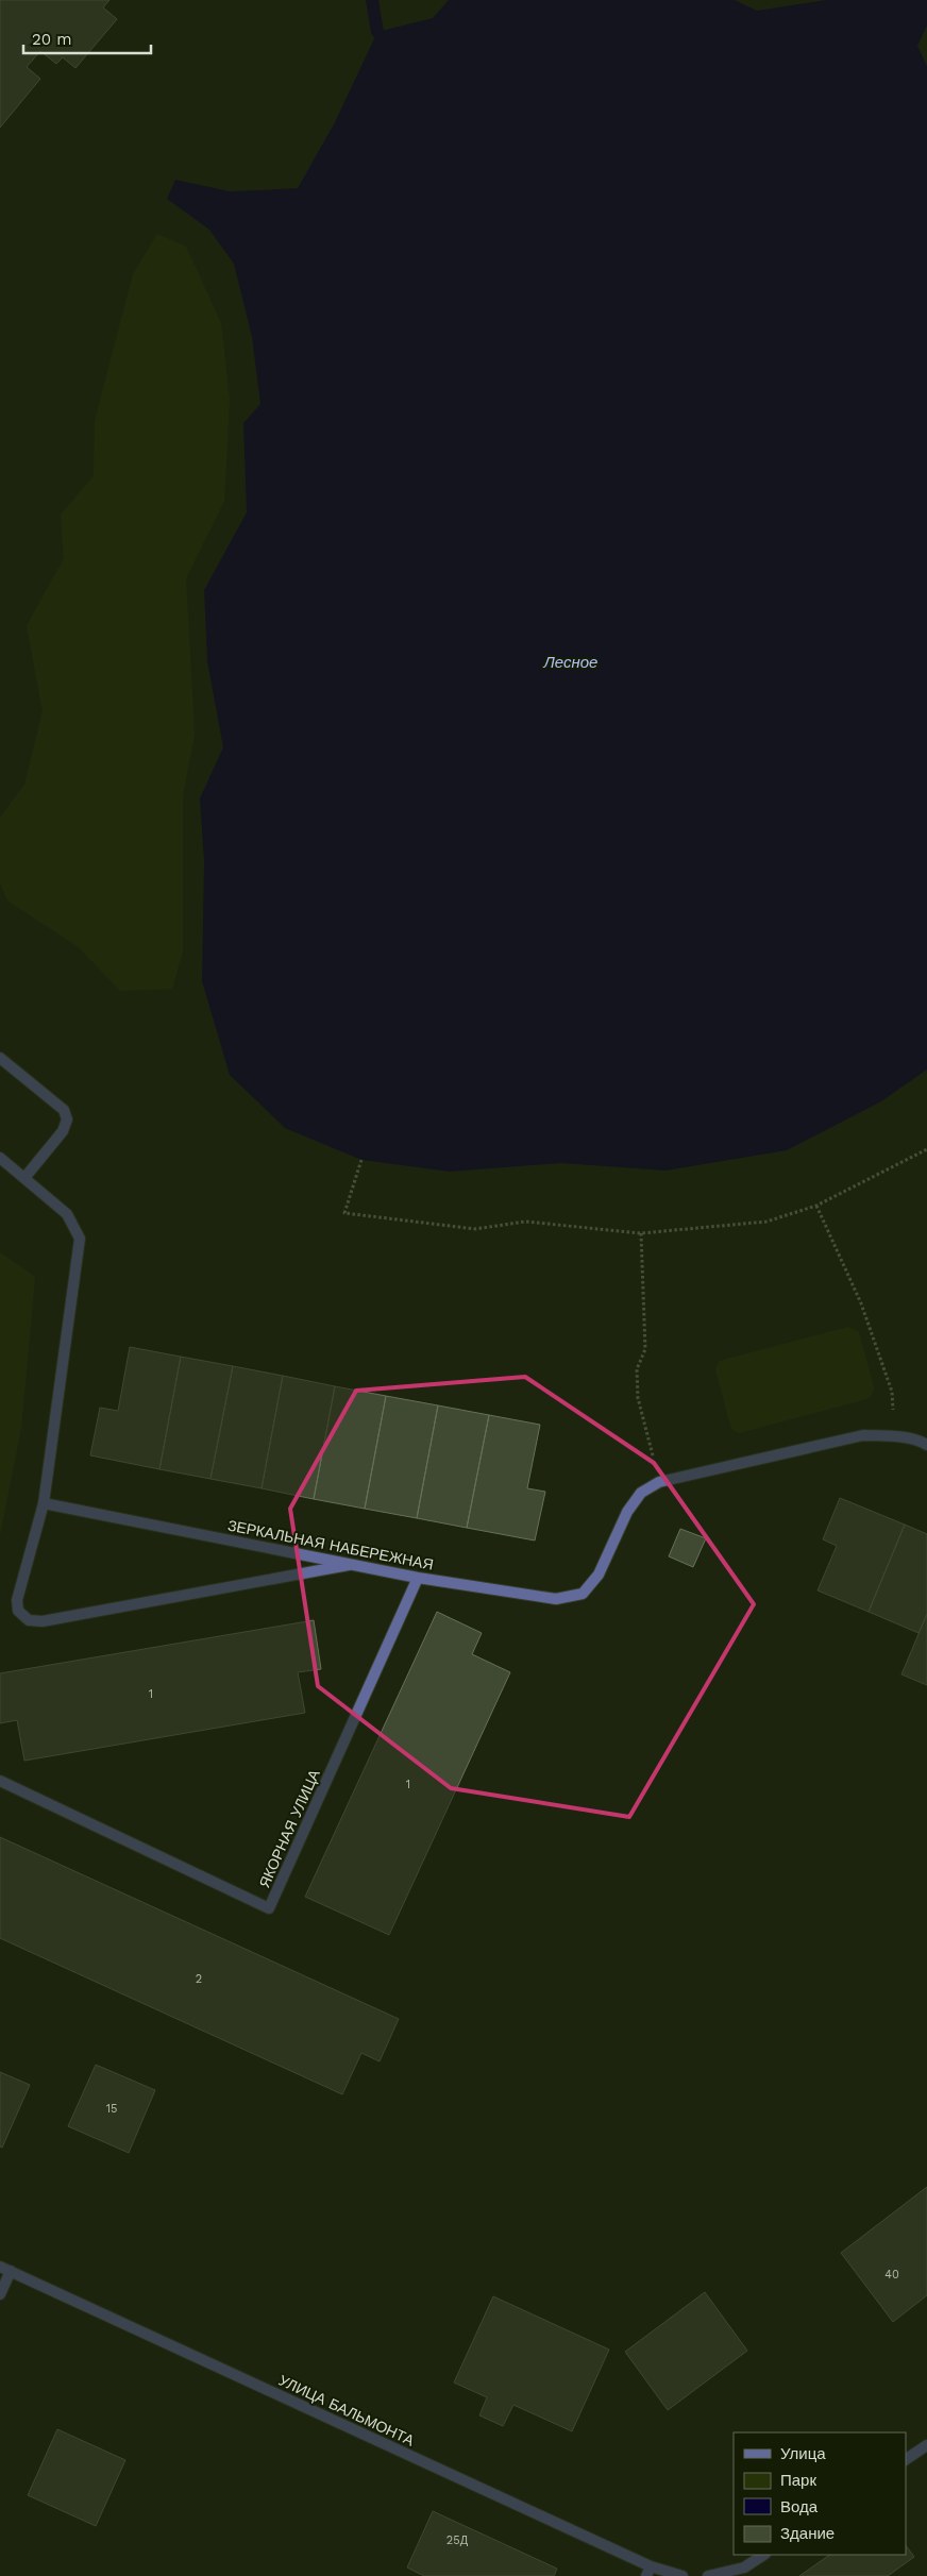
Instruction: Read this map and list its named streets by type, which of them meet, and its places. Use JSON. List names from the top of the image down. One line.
{"streets":{"street":["ЗЕРКАЛЬНАЯ НАБЕРЕЖНАЯ","ЯКОРНАЯ УЛИЦА","УЛИЦА БАЛЬМОНТА"]},"crossings":[["ЗЕРКАЛЬНАЯ НАБЕРЕЖНАЯ","ЯКОРНАЯ УЛИЦА"]],"water":["Лесное"],"house_numbers":["1","1","2","15","40","25Д"],"legend":["Улица","Парк","Вода","Здание"],"scale_bar":"20 m"}
